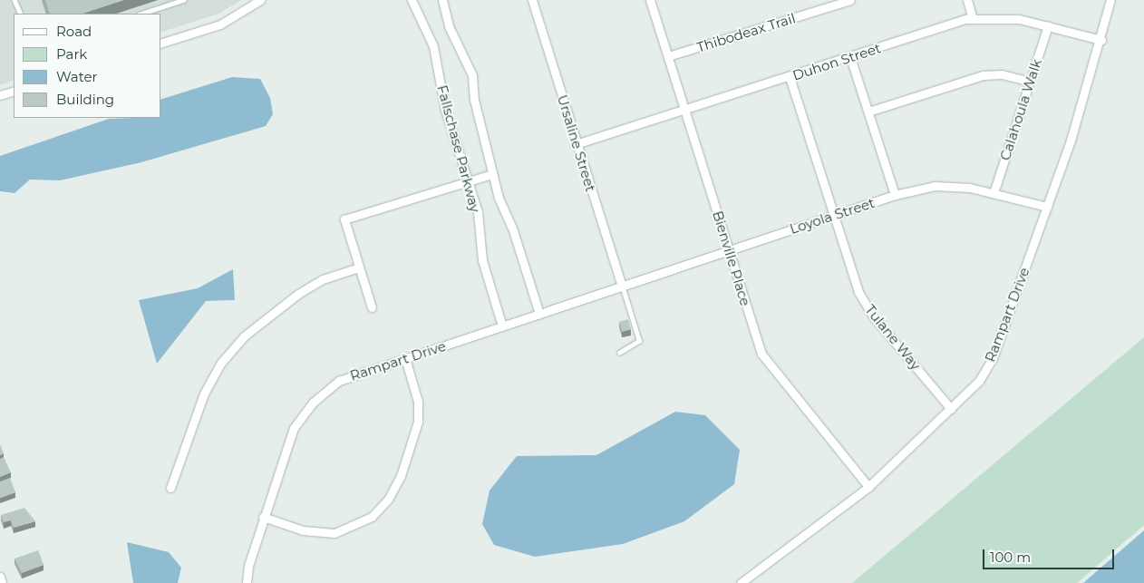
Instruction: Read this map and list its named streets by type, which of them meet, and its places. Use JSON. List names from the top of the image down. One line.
{"streets":{"street":["Thibodeax Trail","Duhon Street","Calahoula Walk","Ursaline Street","Fallschase Parkway","Loyola Street","Bienville Place","Rampart Drive","Tulane Way"]},"crossings":[["Thibodeax Trail","Bienville Place"],["Duhon Street","Calahoula Walk"],["Duhon Street","Ursaline Street"],["Duhon Street","Bienville Place"],["Duhon Street","Rampart Drive"],["Duhon Street","Tulane Way"],["Calahoula Walk","Loyola Street"],["Ursaline Street","Loyola Street"],["Ursaline Street","Rampart Drive"],["Fallschase Parkway","Rampart Drive"],["Loyola Street","Bienville Place"],["Loyola Street","Rampart Drive"],["Loyola Street","Tulane Way"],["Bienville Place","Rampart Drive"],["Rampart Drive","Tulane Way"]],"legend":["Road","Park","Water","Building"],"scale_bar":"100 m"}
